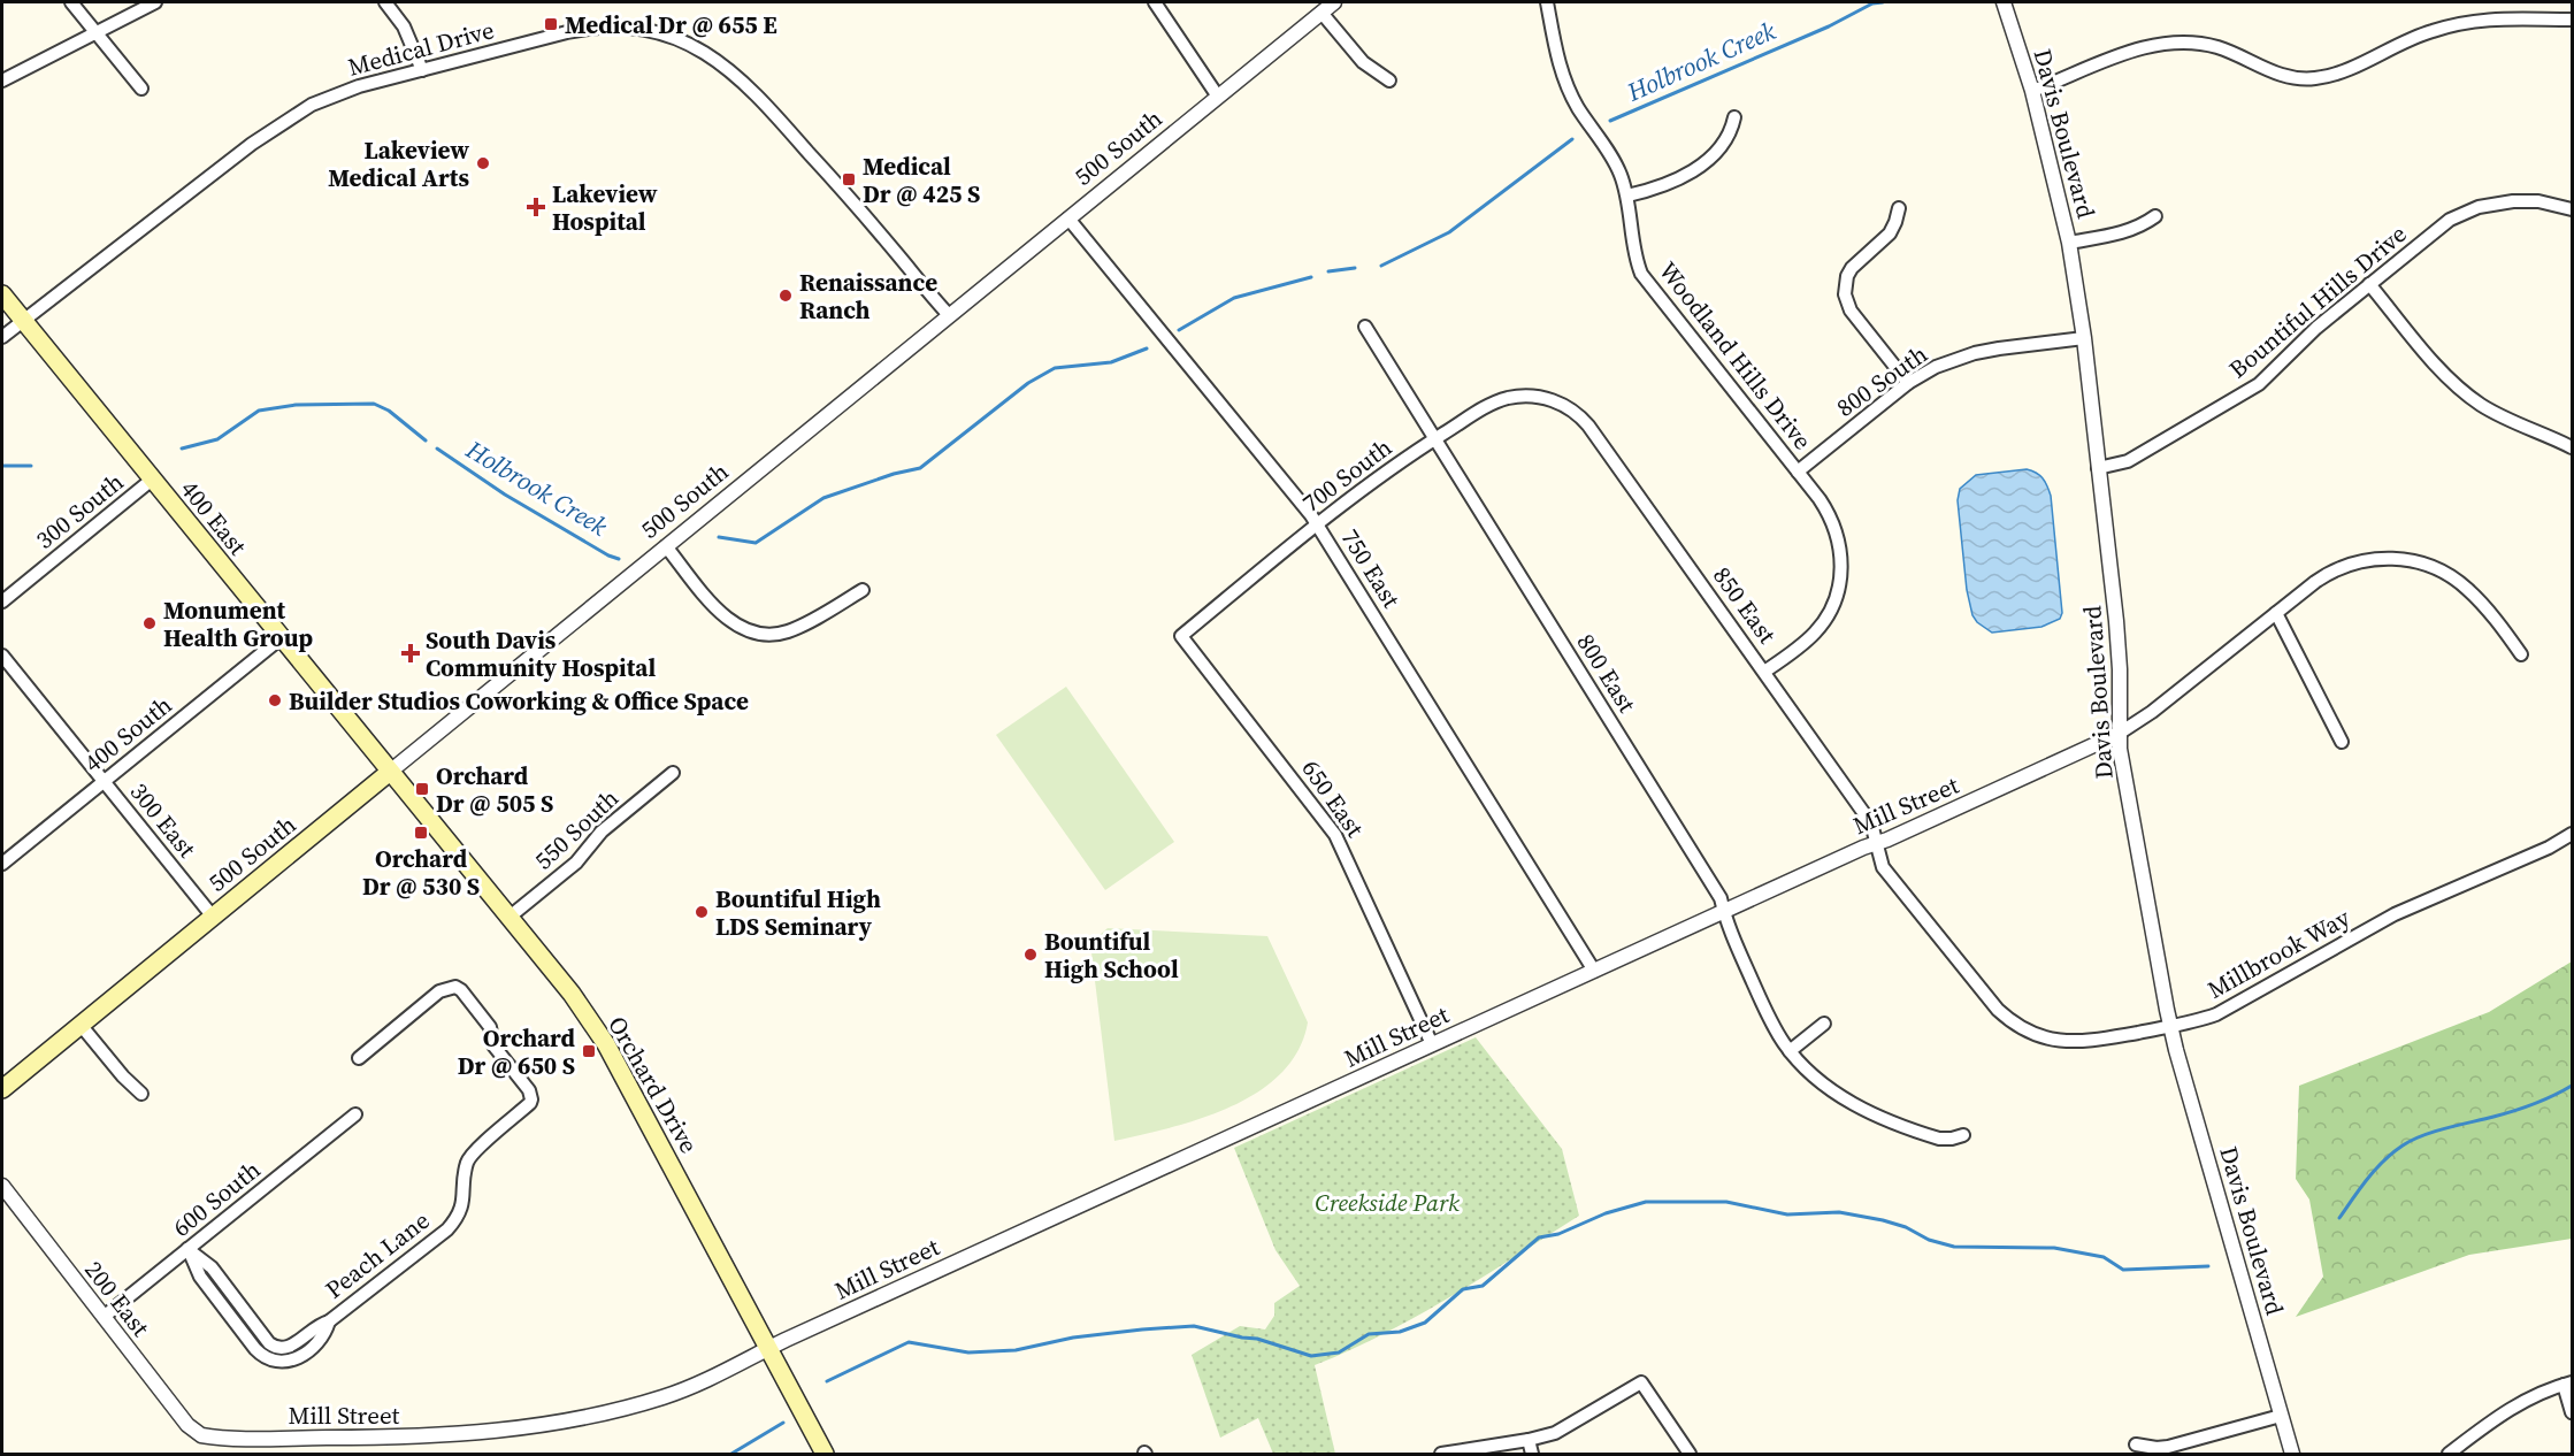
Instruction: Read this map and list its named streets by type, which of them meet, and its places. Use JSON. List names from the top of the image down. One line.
{"streets":{"main road":["500 South","400 East","Orchard Drive"],"street":["Medical Drive","Davis Boulevard","Bountiful Hills Drive","Woodland Hills Drive","800 South","700 South","300 South","750 East","850 East","800 East","400 South","650 East","Mill Street","300 East","550 South","Millbrook Way","600 South","Peach Lane","200 East"]},"crossings":[["Medical Drive","500 South"],["Medical Drive","400 East"],["Davis Boulevard","Bountiful Hills Drive"],["Davis Boulevard","800 South"],["Davis Boulevard","Mill Street"],["Davis Boulevard","Millbrook Way"],["500 South","400 East"],["500 South","750 East"],["500 South","300 East"],["500 South","Orchard Drive"],["Woodland Hills Drive","800 South"],["Woodland Hills Drive","850 East"],["700 South","750 East"],["700 South","850 East"],["700 South","800 East"],["700 South","650 East"],["300 South","400 East"],["400 East","400 South"],["400 East","Orchard Drive"],["750 East","Mill Street"],["850 East","Mill Street"],["850 East","Millbrook Way"],["800 East","Mill Street"],["400 South","300 East"],["650 East","Mill Street"],["Mill Street","Millbrook Way"],["Mill Street","Orchard Drive"],["Mill Street","200 East"],["550 South","Orchard Drive"],["600 South","Peach Lane"],["600 South","200 East"]],"water":["Holbrook Creek"],"parks":["Creekside Park"],"places":{"transit":["Medical Dr @ 655 E","Medical Dr @ 425 S","Orchard Dr @ 505 S","Orchard Dr @ 530 S","Orchard Dr @ 650 S"],"other":["Lakeview Medical Arts","Renaissance Ranch","Monument Health Group","Builder Studios Coworking & Office Space","Bountiful High LDS Seminary","Bountiful High School"],"health":["Lakeview Hospital","South Davis Community Hospital"]}}
